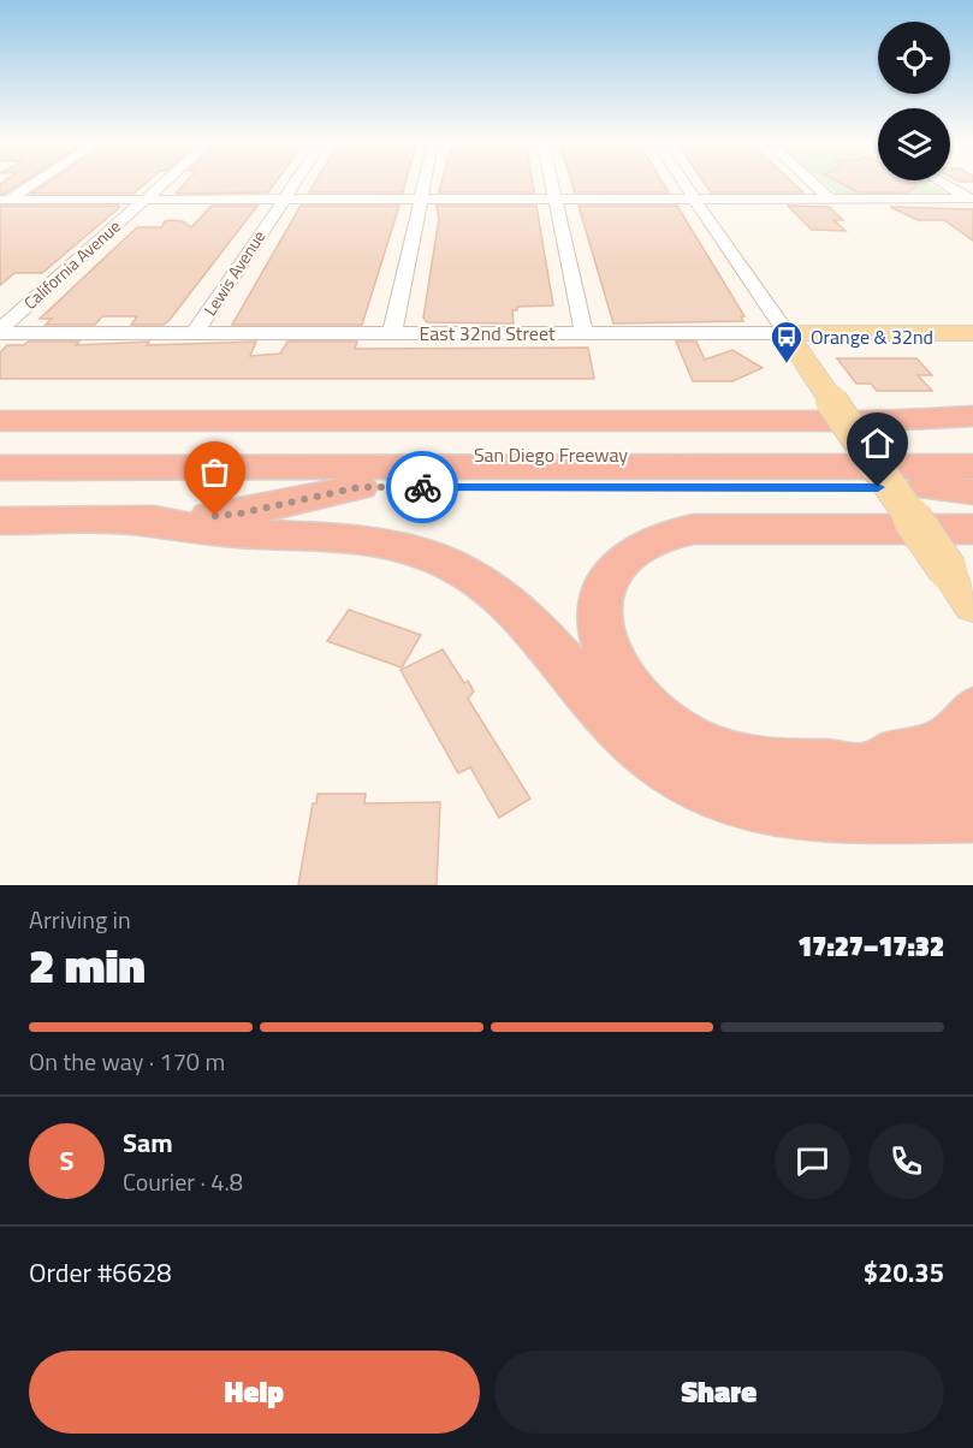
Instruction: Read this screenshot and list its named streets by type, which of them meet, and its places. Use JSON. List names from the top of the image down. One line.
{"streets":{"highway":["San Diego Freeway"],"main road":["East 32nd Street"],"street":["California Avenue","Lewis Avenue"]},"crossings":[["California Avenue","East 32nd Street"],["Lewis Avenue","East 32nd Street"]],"places":{"bus stop":["Orange & 32nd"]},"page":{"heading":["2 min","Arriving in","17:27–17:32"],"panel":["Sam","Courier · 4.8","Order #6628","$20.35"],"bar":"On the way · 170 m","round":"S","buttons":["Help","Share"]}}
